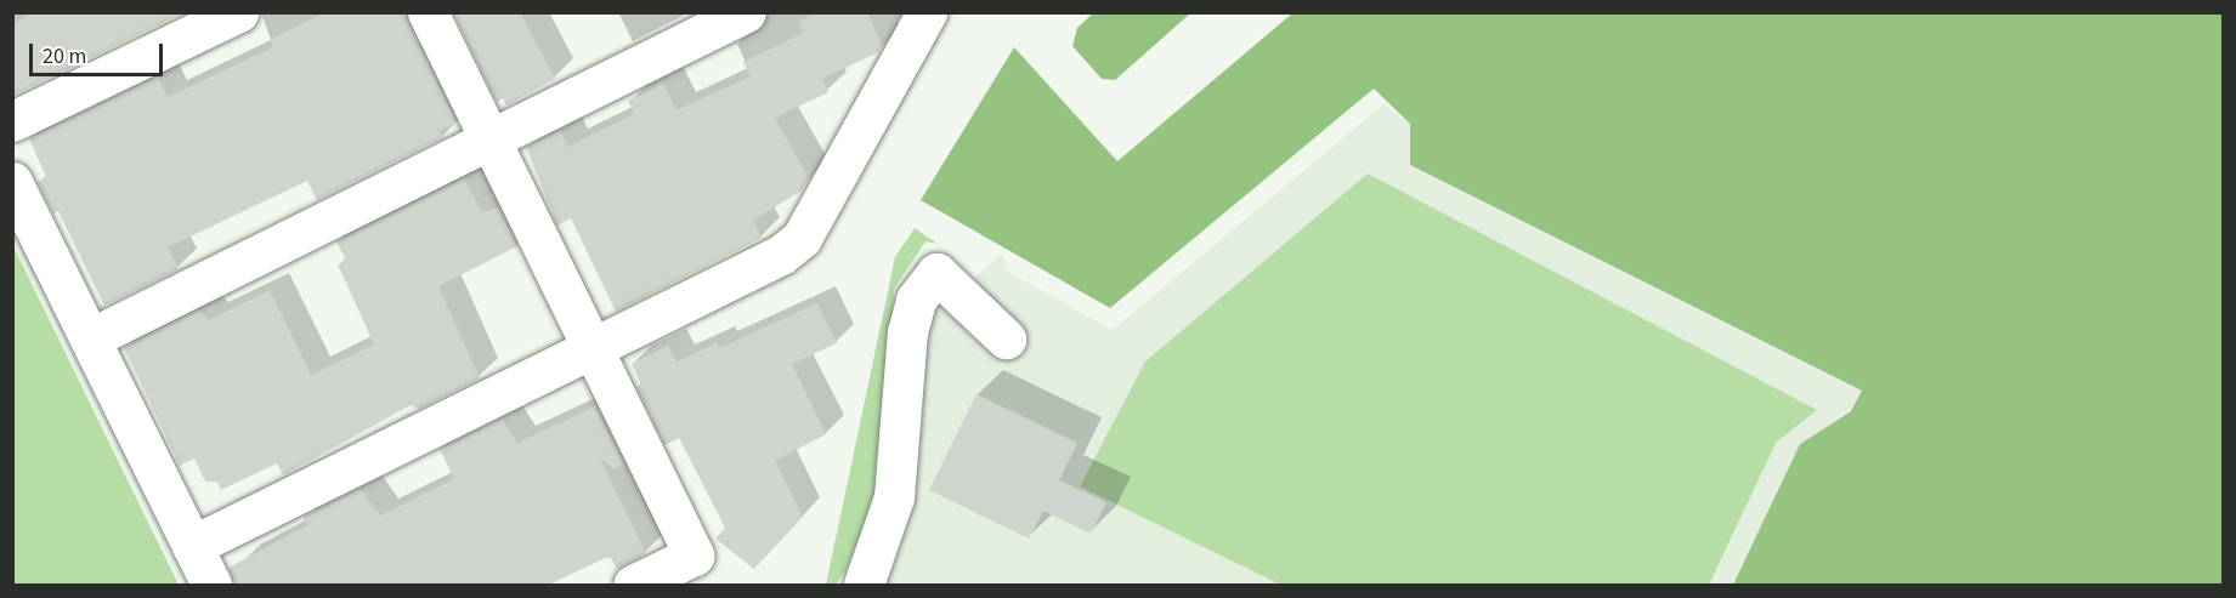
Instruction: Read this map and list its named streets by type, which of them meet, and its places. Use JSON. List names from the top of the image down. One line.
{"scale_bar":"20 m"}
